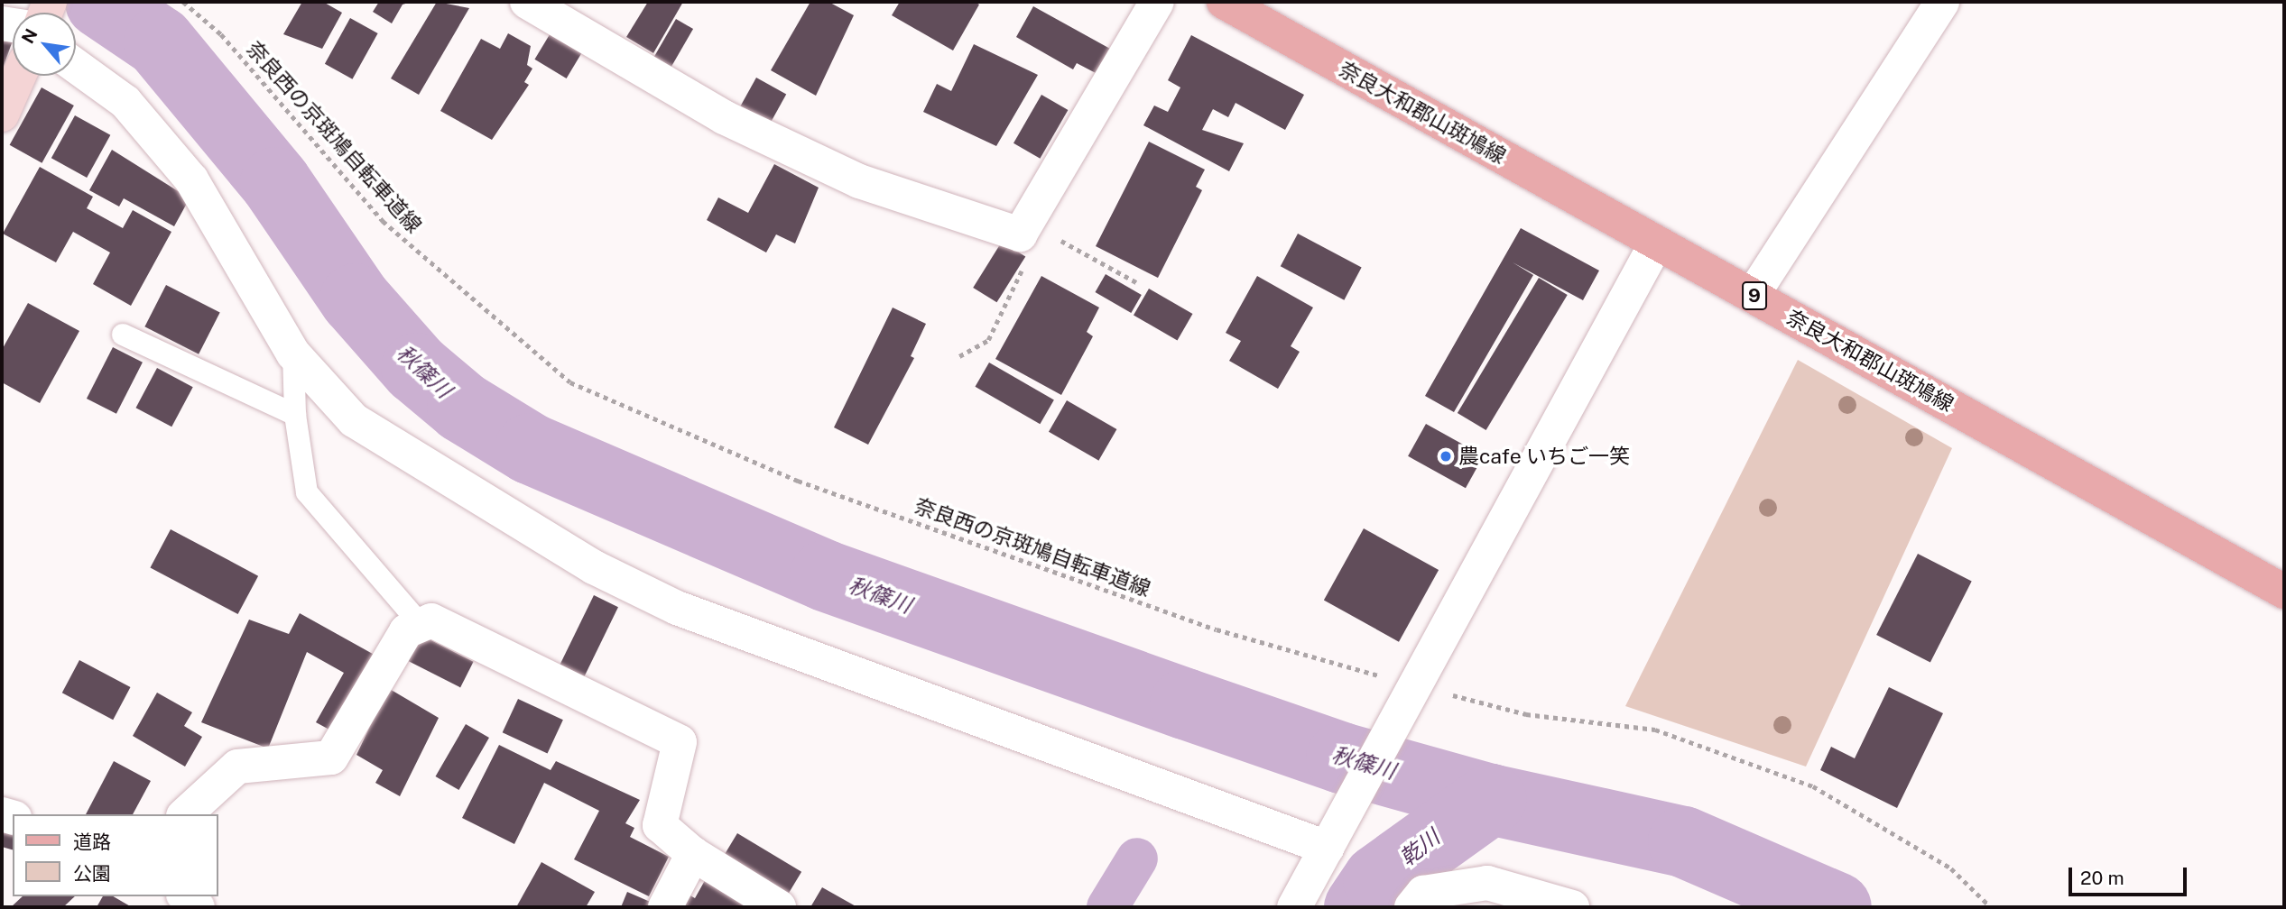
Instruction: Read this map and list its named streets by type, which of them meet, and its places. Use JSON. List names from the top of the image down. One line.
{"streets":{"main road":["奈良大和郡山斑鳩線","9"],"path":["奈良西の京斑鳩自転車道線"]},"water":["秋篠川","乾川"],"places":["農cafe いちご一笑"],"legend":["道路","公園"],"scale_bar":"20 m","north":"top left"}
